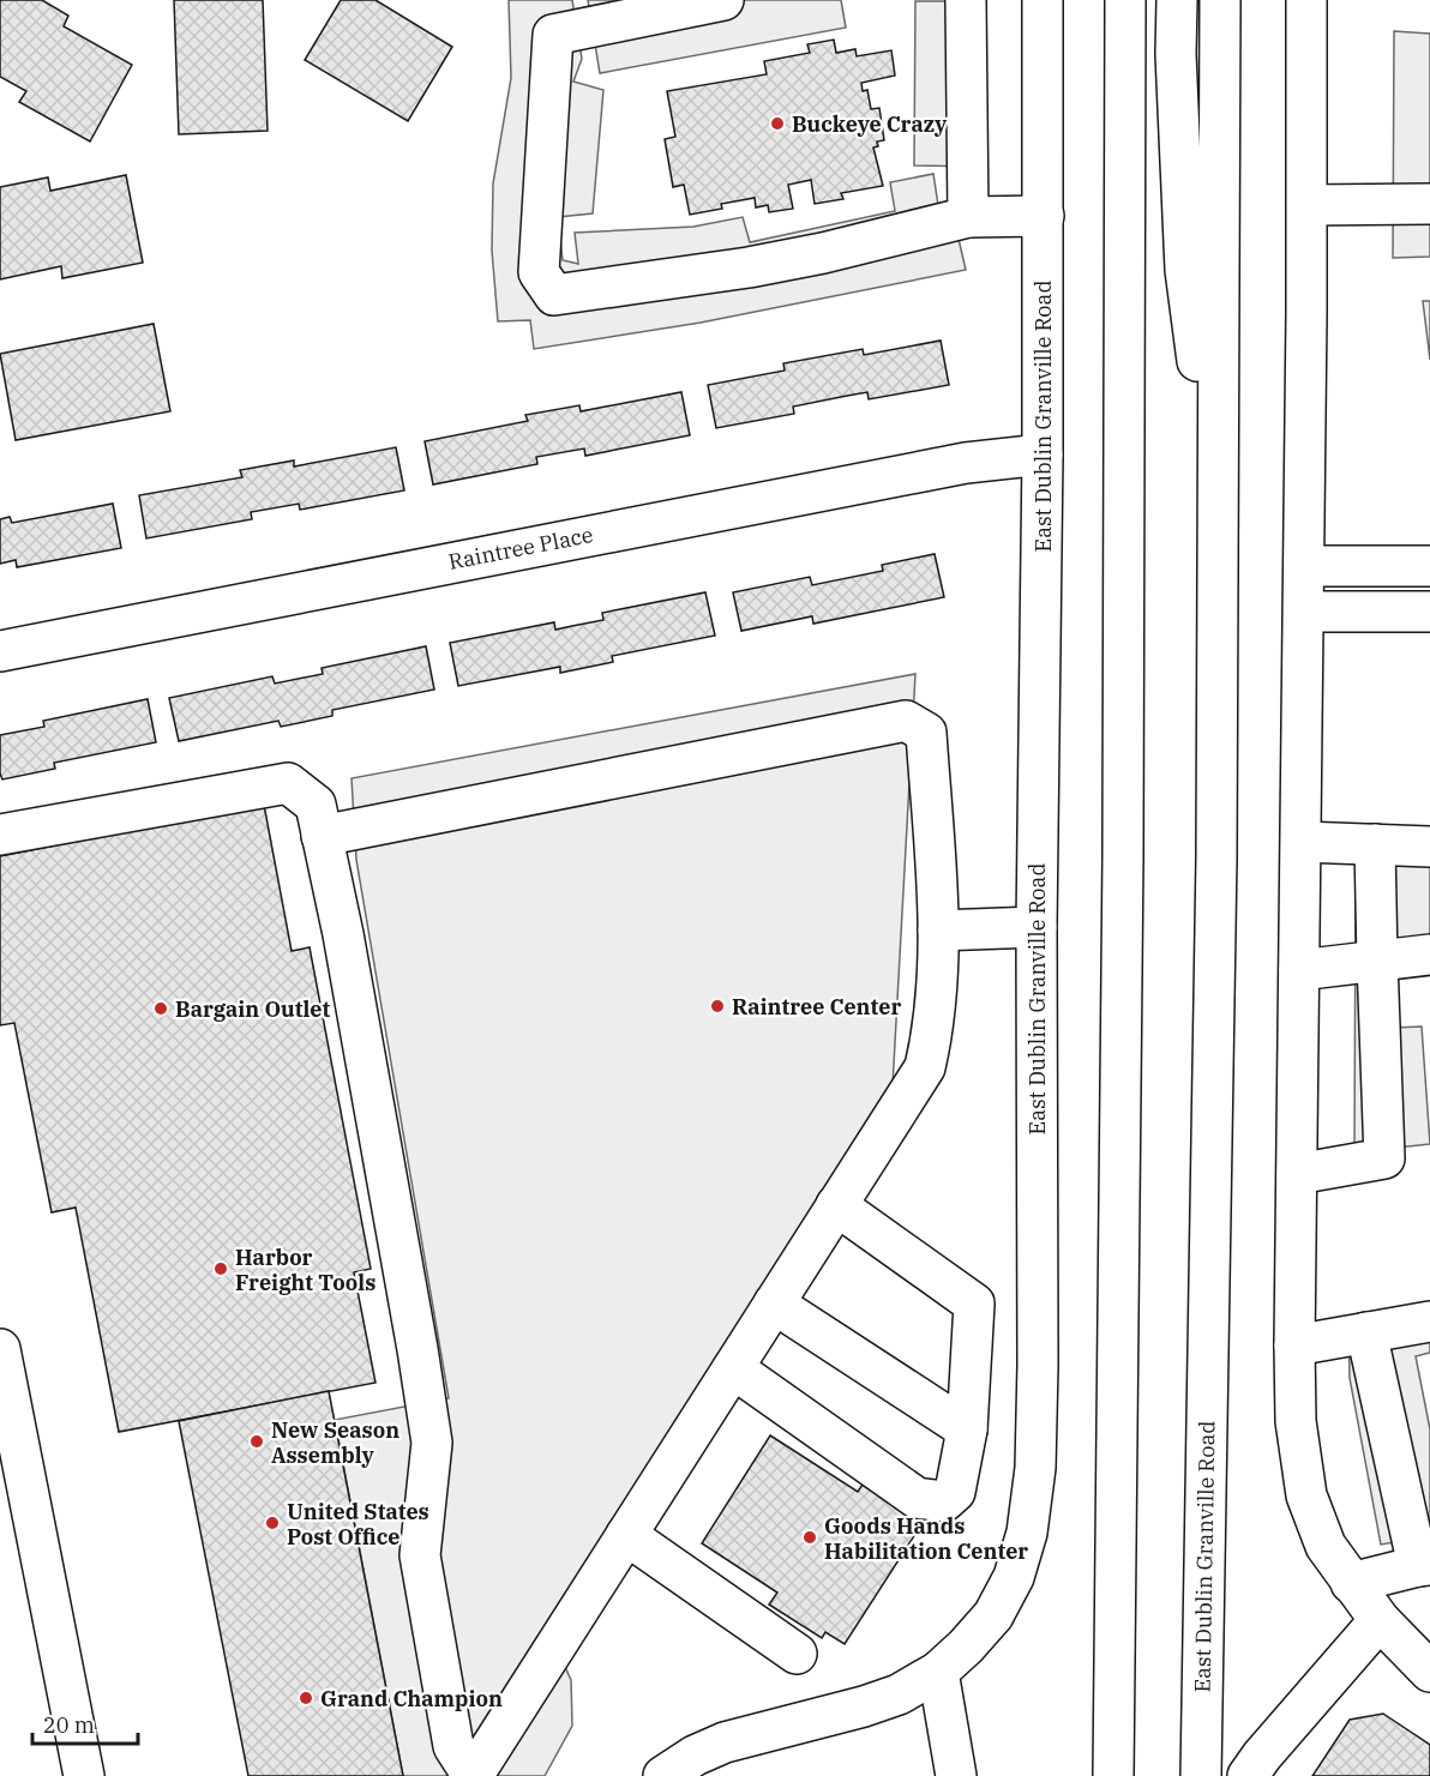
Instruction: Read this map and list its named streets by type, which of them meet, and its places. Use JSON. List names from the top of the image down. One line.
{"streets":{"main road":["East Dublin Granville Road","Raintree Place"]},"crossings":[["East Dublin Granville Road","Raintree Place"]],"places":["Buckeye Crazy","Raintree Center","Bargain Outlet","Harbor Freight Tools","New Season Assembly","United States Post Office","Goods Hands Habilitation Center","Grand Champion"],"scale_bar":"20 m"}
